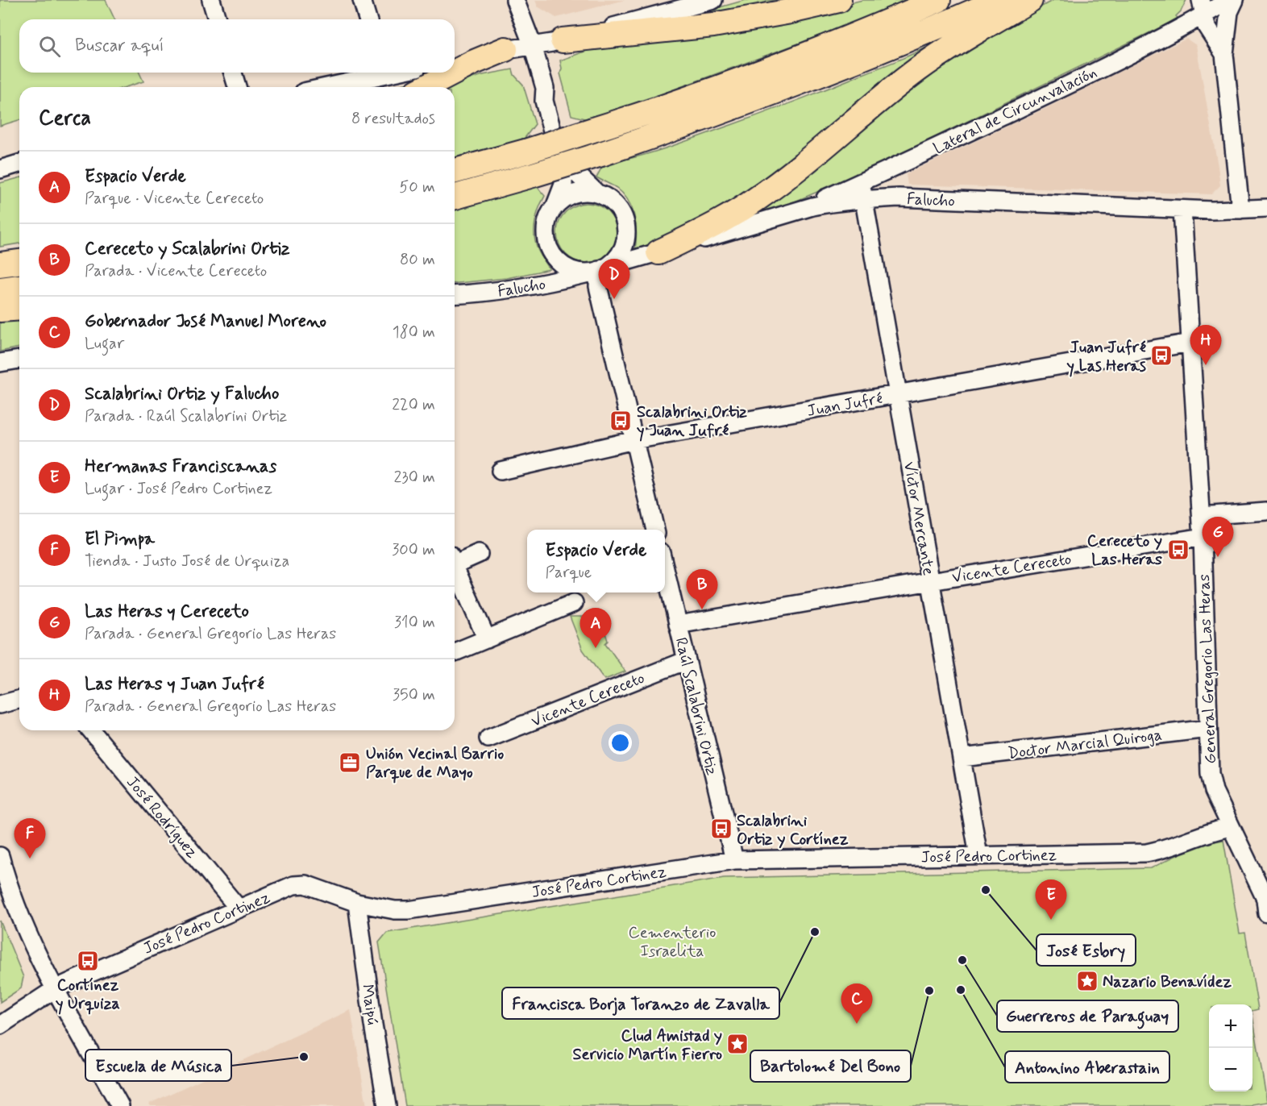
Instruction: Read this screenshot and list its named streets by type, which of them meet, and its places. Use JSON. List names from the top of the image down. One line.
{"streets":{"street":["Lateral de Circunvalación","Falucho","Juan Jufré","Víctor Mercante","Vicente Cereceto","General Gregorio Las Heras","Raúl Scalabrini Ortiz","Doctor Marcial Quiroga","José Rodríguez","José Pedro Cortinez","Maipú"]},"crossings":[["Lateral de Circunvalación","Falucho"],["Lateral de Circunvalación","Víctor Mercante"],["Falucho","Víctor Mercante"],["Falucho","General Gregorio Las Heras"],["Juan Jufré","Víctor Mercante"],["Juan Jufré","General Gregorio Las Heras"],["Víctor Mercante","Vicente Cereceto"],["Víctor Mercante","Doctor Marcial Quiroga"],["Víctor Mercante","José Pedro Cortinez"],["Vicente Cereceto","General Gregorio Las Heras"],["Vicente Cereceto","Raúl Scalabrini Ortiz"],["General Gregorio Las Heras","Doctor Marcial Quiroga"],["General Gregorio Las Heras","José Pedro Cortinez"],["Raúl Scalabrini Ortiz","José Pedro Cortinez"],["José Rodríguez","José Pedro Cortinez"],["José Pedro Cortinez","Maipú"]],"parks":["Cementerio Israelita"],"places":{"bus stop":["Juan Jufré y Las Heras","Scalabrini Ortiz y Juan Jufré","Cereceto y Las Heras","Scalabrini Ortiz y Cortínez","Cortínez y Urquiza"],"office":["Unión Vecinal Barrio Parque de Mayo"],"other":["José Esbry","Francisca Borja Toranzo de Zavalla","Guerreros de Paraguay","Antonino Aberastain","Bartolomé Del Bono","Escuela de Música"],"place":["Nazario Benavídez","Clud Amistad y Servicio Martín Fierro"]},"page":{"search":"Buscar aquí","heading":["Cerca","8 resultados"],"list":[{"mark":"A","name":"Espacio Verde","note":"Parque · Vicente Cereceto","value":"50 m"},{"mark":"B","name":"Cereceto y Scalabrini Ortiz","note":"Parada · Vicente Cereceto","value":"80 m"},{"mark":"C","name":"Gobernador José Manuel Moreno","note":"Lugar","value":"180 m"},{"mark":"D","name":"Scalabrini Ortiz y Falucho","note":"Parada · Raúl Scalabrini Ortiz","value":"220 m"},{"mark":"E","name":"Hermanas Franciscanas","note":"Lugar · José Pedro Cortinez","value":"230 m"},{"mark":"F","name":"El Pimpa","note":"Tienda · Justo José de Urquiza","value":"300 m"},{"mark":"G","name":"Las Heras y Cereceto","note":"Parada · General Gregorio Las Heras","value":"310 m"},{"mark":"H","name":"Las Heras y Juan Jufré","note":"Parada · General Gregorio Las Heras","value":"350 m"}],"pins":["D","H","G","B","A","F","E","C"],"popup":["Espacio Verde","Parque"],"map_buttons":["+","−"]}}
